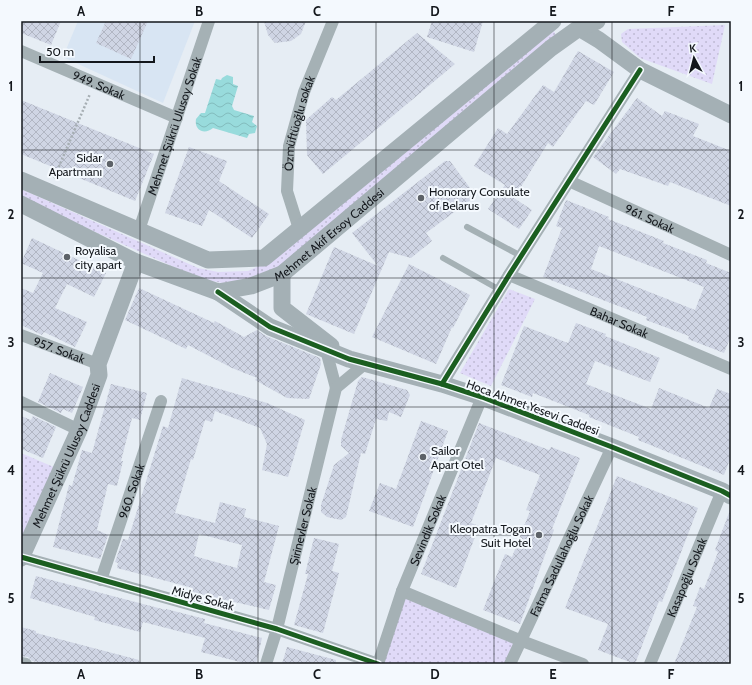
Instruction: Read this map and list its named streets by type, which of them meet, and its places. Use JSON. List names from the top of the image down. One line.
{"streets":{"main road":["Mehmet Akif Ersoy Caddesi","Hoca Ahmet Yesevi Caddesi","Mehmet Şükrü Ulusoy Caddesi"],"street":["949. Sokak","Özmüftüoğlu sokak","Mehmet Şükrü Ulusoy Sokak","961. Sokak","Bahar Sokak","957. Sokak","960. Sokak","Şirinevler Sokak","Sevindik Sokak","Fatma Sadullahoğlu Sokak","Kasapoğlu Sokak","Midye Sokak"]},"crossings":[["949. Sokak","Mehmet Şükrü Ulusoy Sokak"],["Özmüftüoğlu sokak","Mehmet Akif Ersoy Caddesi"],["Mehmet Şükrü Ulusoy Sokak","Mehmet Akif Ersoy Caddesi"],["Mehmet Akif Ersoy Caddesi","Hoca Ahmet Yesevi Caddesi"],["957. Sokak","Mehmet Şükrü Ulusoy Caddesi"],["Hoca Ahmet Yesevi Caddesi","Şirinevler Sokak"],["Hoca Ahmet Yesevi Caddesi","Sevindik Sokak"],["Hoca Ahmet Yesevi Caddesi","Fatma Sadullahoğlu Sokak"],["Hoca Ahmet Yesevi Caddesi","Kasapoğlu Sokak"],["Mehmet Şükrü Ulusoy Caddesi","Midye Sokak"],["960. Sokak","Midye Sokak"],["Şirinevler Sokak","Midye Sokak"],["Sevindik Sokak","Midye Sokak"]],"places":["Sidar Apartmanı","Honorary Consulate of Belarus","Royalisa city apart","Sailor Apart Otel","Kleopatra Togan Suit Hotel"],"scale_bar":"50 m","north":"top","grid":{"columns":["A","B","C","D","E","F"],"rows":["1","2","3","4","5"]}}
